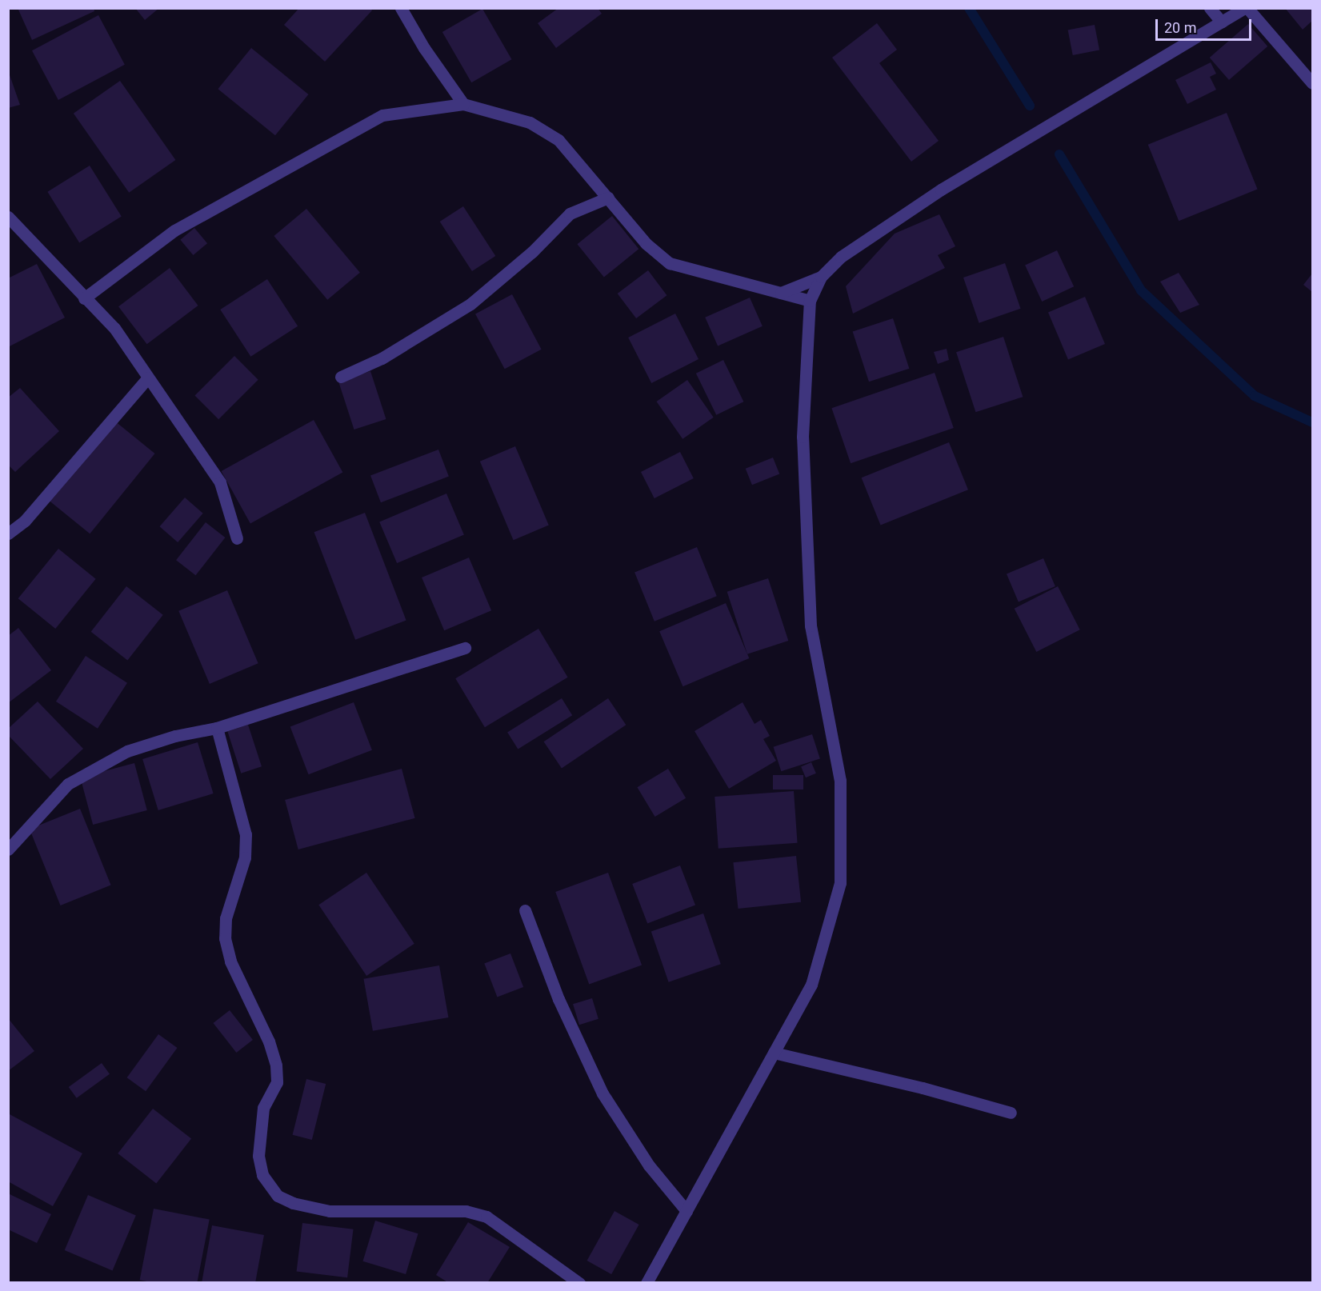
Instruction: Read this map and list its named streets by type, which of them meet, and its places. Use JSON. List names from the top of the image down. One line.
{"scale_bar":"20 m"}
